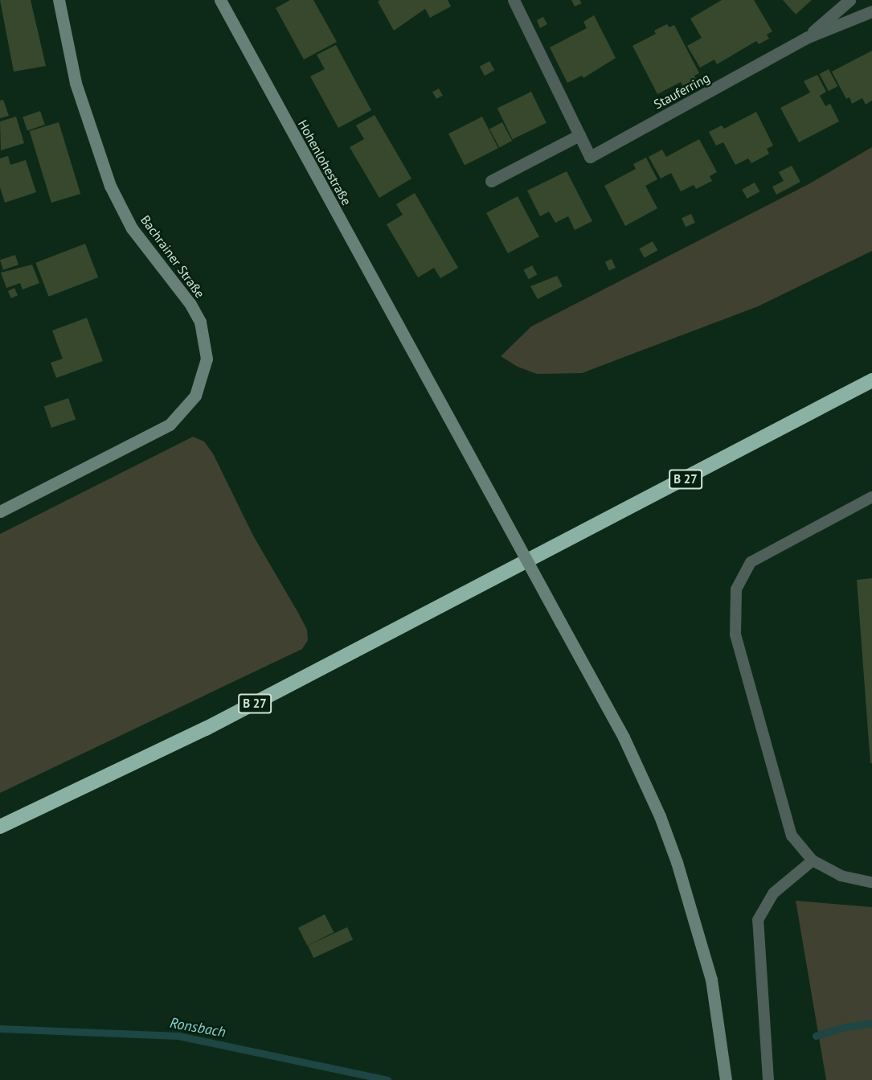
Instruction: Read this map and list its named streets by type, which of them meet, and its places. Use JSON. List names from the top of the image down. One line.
{"streets":{"highway":["B 27"],"main road":["Hohenlohestraße","Bachrainer Straße"],"street":["Stauferring"]},"water":["Ronsbach"]}
